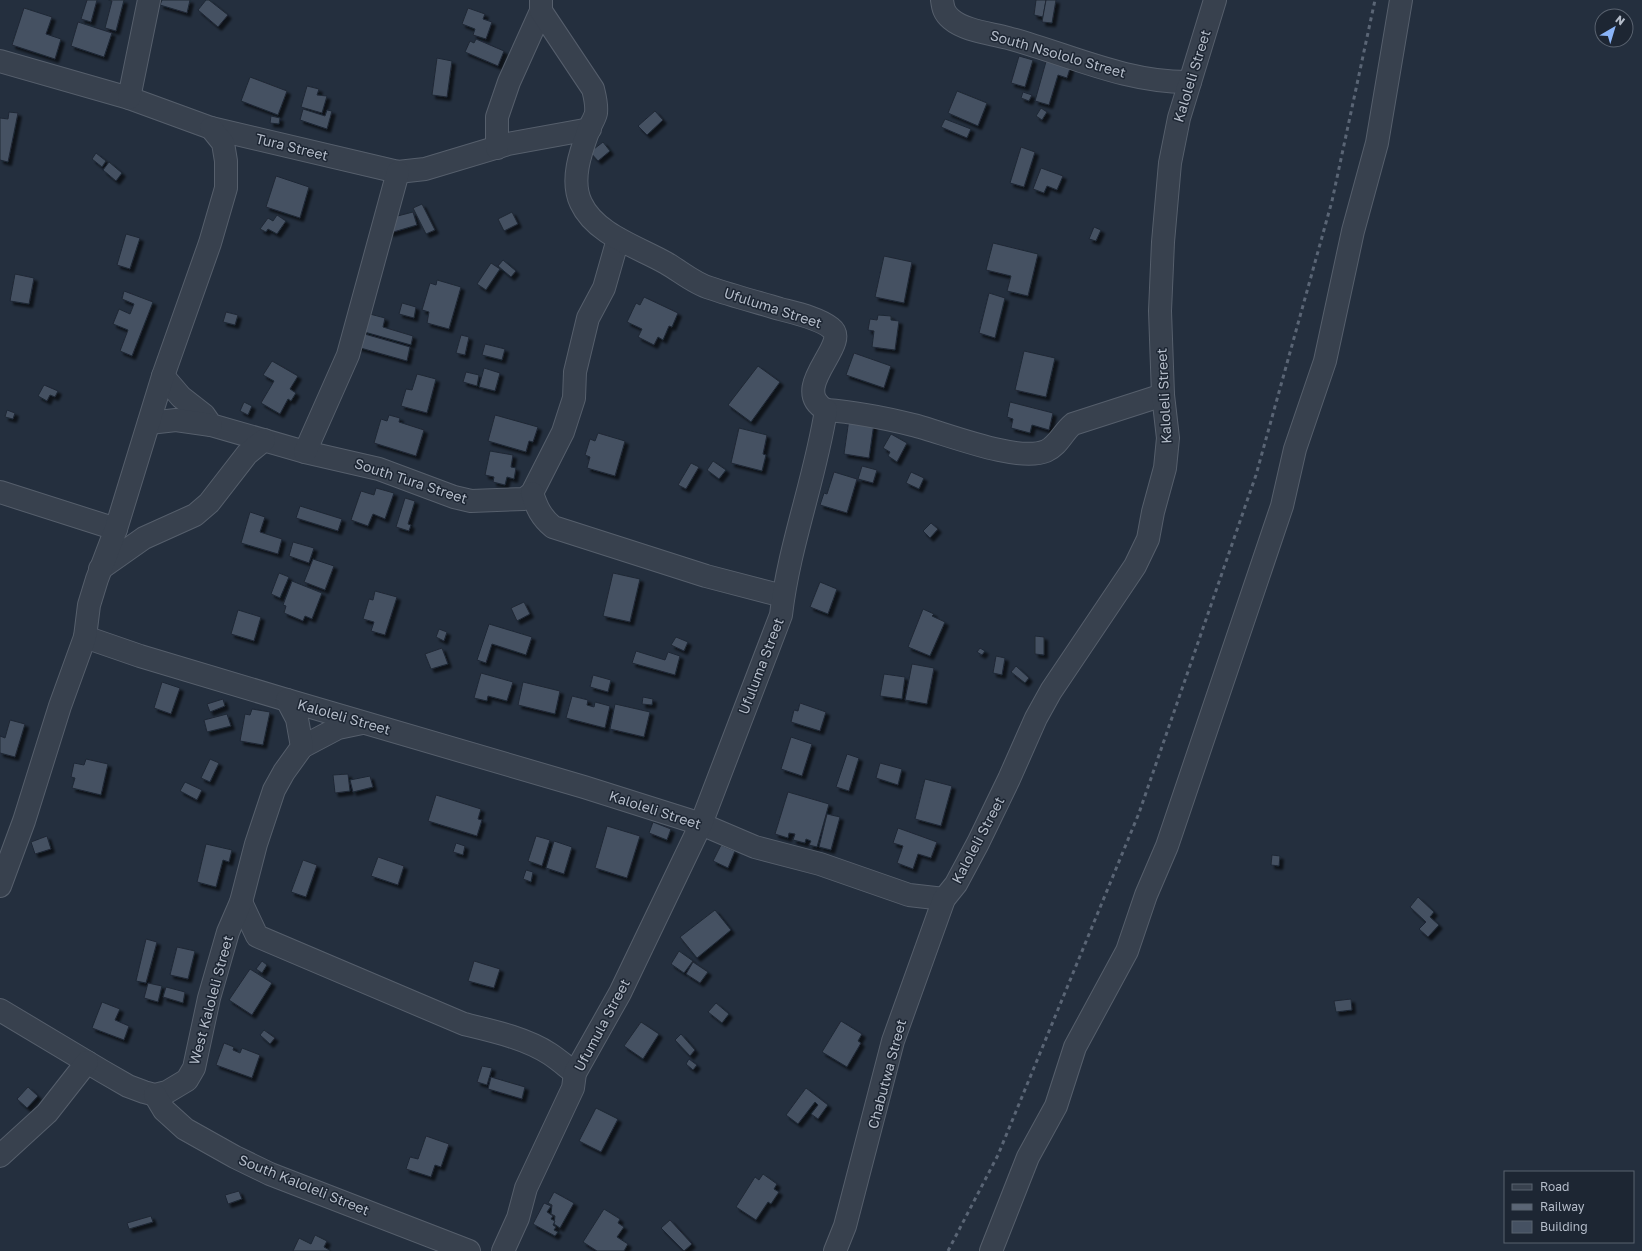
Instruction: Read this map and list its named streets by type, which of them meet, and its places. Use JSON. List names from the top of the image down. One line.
{"streets":{"street":["South Nsololo Street","Kaloleli Street","Tura Street","Ufuluma Street","South Tura Street","West Kaloleli Street","Ufumula Street","Chabutwa Street","South Kaloleli Street"]},"crossings":[["South Nsololo Street","Kaloleli Street"],["Kaloleli Street","Ufuluma Street"],["Kaloleli Street","Ufumula Street"],["Kaloleli Street","Chabutwa Street"],["Tura Street","Ufuluma Street"],["Ufuluma Street","Ufumula Street"],["West Kaloleli Street","South Kaloleli Street"]],"legend":["Road","Railway","Building"],"north":"top right"}
